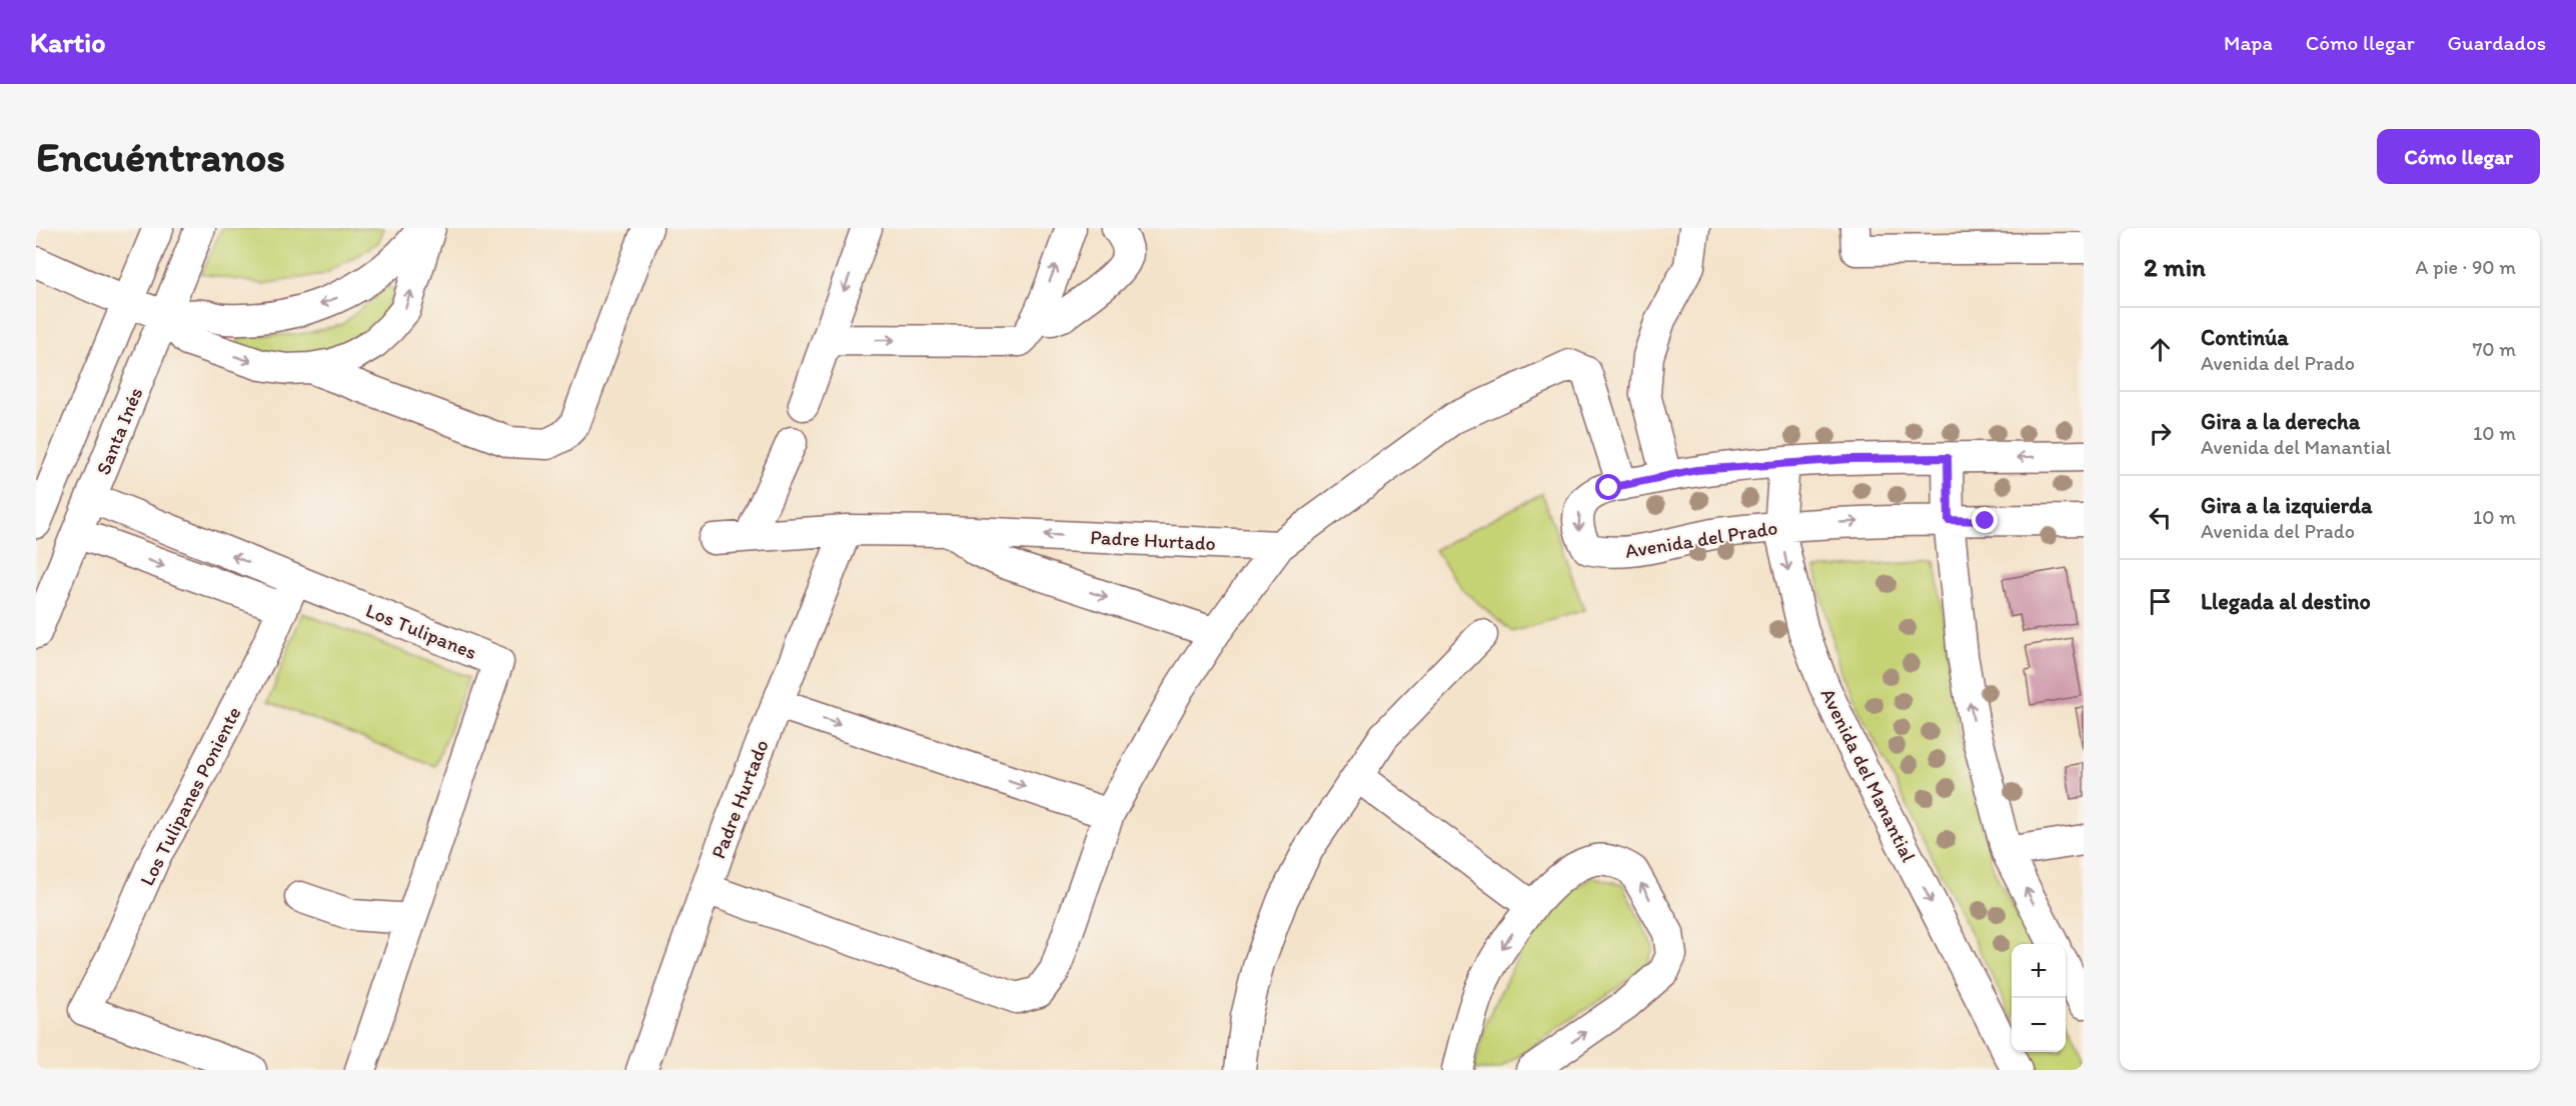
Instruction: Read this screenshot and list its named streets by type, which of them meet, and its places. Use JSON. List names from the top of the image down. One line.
{"streets":{"street":["Santa Inés","Avenida del Prado","Padre Hurtado","Los Tulipanes","Avenida del Manantial","Los Tulipanes Poniente"]},"crossings":[["Santa Inés","Los Tulipanes"],["Avenida del Prado","Avenida del Manantial"],["Los Tulipanes","Los Tulipanes Poniente"]],"page":{"header":"Kartio","nav":["Mapa","Cómo llegar","Guardados"],"buttons":"Cómo llegar","title":"Encuéntranos","heading":["2 min","A pie · 90 m"],"list":[["Continúa","Avenida del Prado","70 m"],["Gira a la derecha","Avenida del Manantial","10 m"],["Gira a la izquierda","Avenida del Prado","10 m"],"Llegada al destino"],"map_buttons":["+","−"]}}
